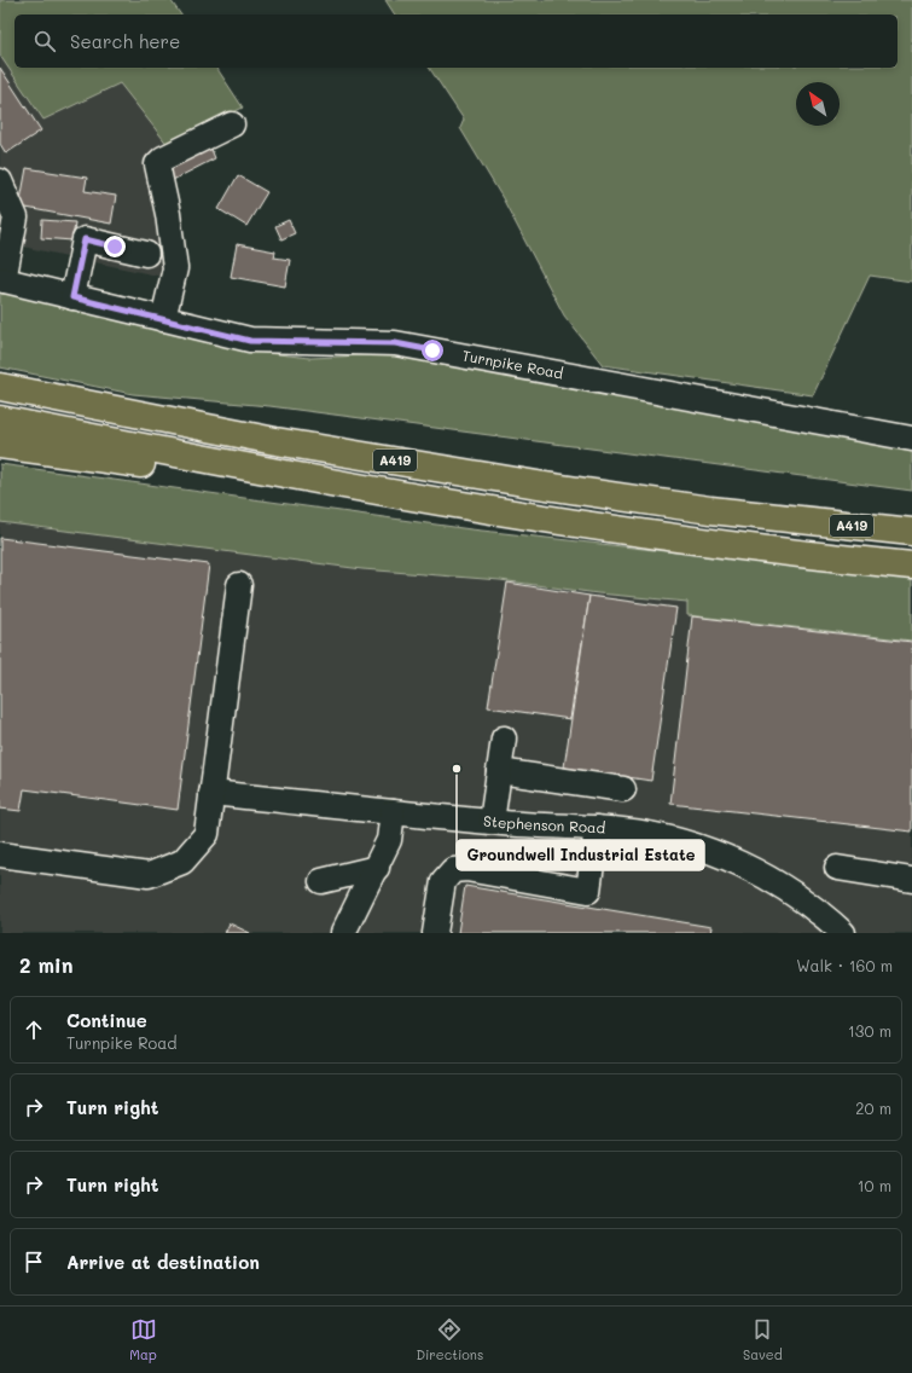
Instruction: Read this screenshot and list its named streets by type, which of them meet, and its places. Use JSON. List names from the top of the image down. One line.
{"streets":{"highway":["A419"],"street":["Turnpike Road","Stephenson Road"]},"places":["Groundwell Industrial Estate"],"north":"top left","page":{"search":"Search here","heading":["2 min","Walk · 160 m"],"list":[["Continue","Turnpike Road","130 m"],["Turn right","20 m"],["Turn right","10 m"],"Arrive at destination"],"nav":["Map","Directions","Saved"]}}
